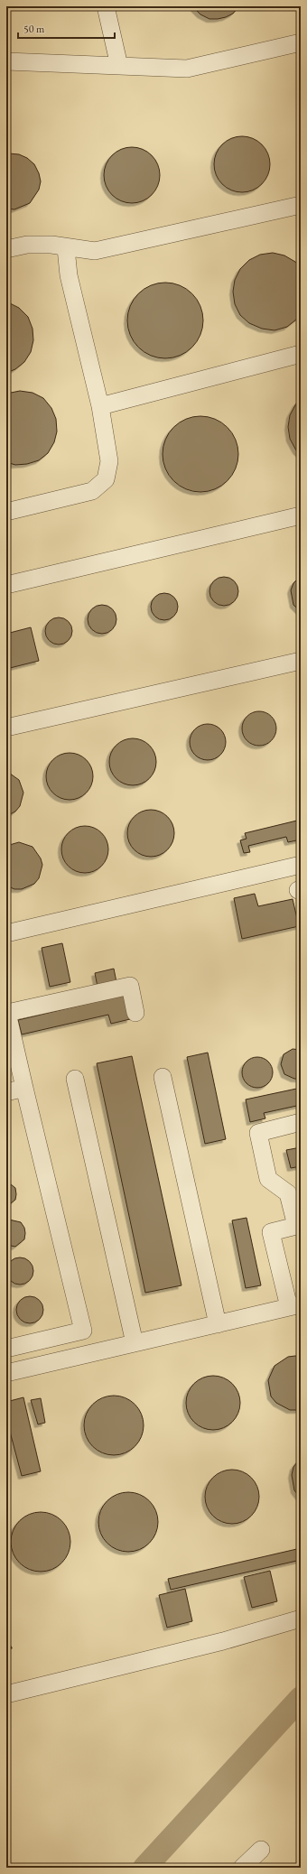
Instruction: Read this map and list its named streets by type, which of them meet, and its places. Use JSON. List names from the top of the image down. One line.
{"scale_bar":"50 m"}
